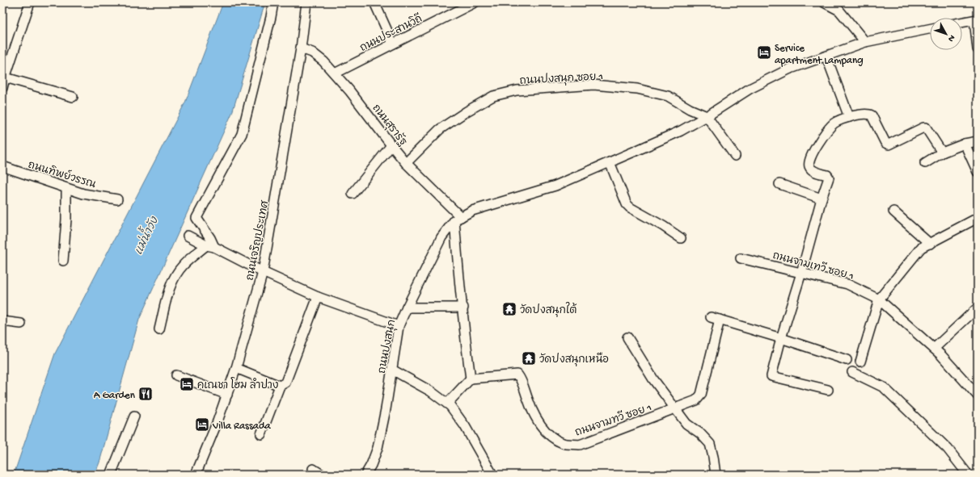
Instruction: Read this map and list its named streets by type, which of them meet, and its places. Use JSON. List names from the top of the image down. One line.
{"streets":{"street":["ถนนประสานวิถี","ถนนปงสนุก ซอย 1","ถนนสุรารัฐ","ถนนทิพย์วรรณ","ถนนเจริญประเทศ","ถนนจามเทวี ซอย 1","ถนนปงสนุก","ถนนจามทวี ซอย 1"]},"crossings":[["ถนนประสานวิถี","ถนนสุรารัฐ"],["ถนนปงสนุก ซอย 1","ถนนสุรารัฐ"],["ถนนสุรารัฐ","ถนนเจริญประเทศ"],["ถนนสุรารัฐ","ถนนปงสนุก"]],"water":["แม่น้ำวัง"],"places":{"hotel":["Service apartment Lampang","คเณชา โฮม ลำปาง","Villa Rassada"],"temple":["วัดปงสนุกใต้","วัดปงสนุกเหนือ"],"restaurant":["A Garden"]},"north":"bottom right"}
